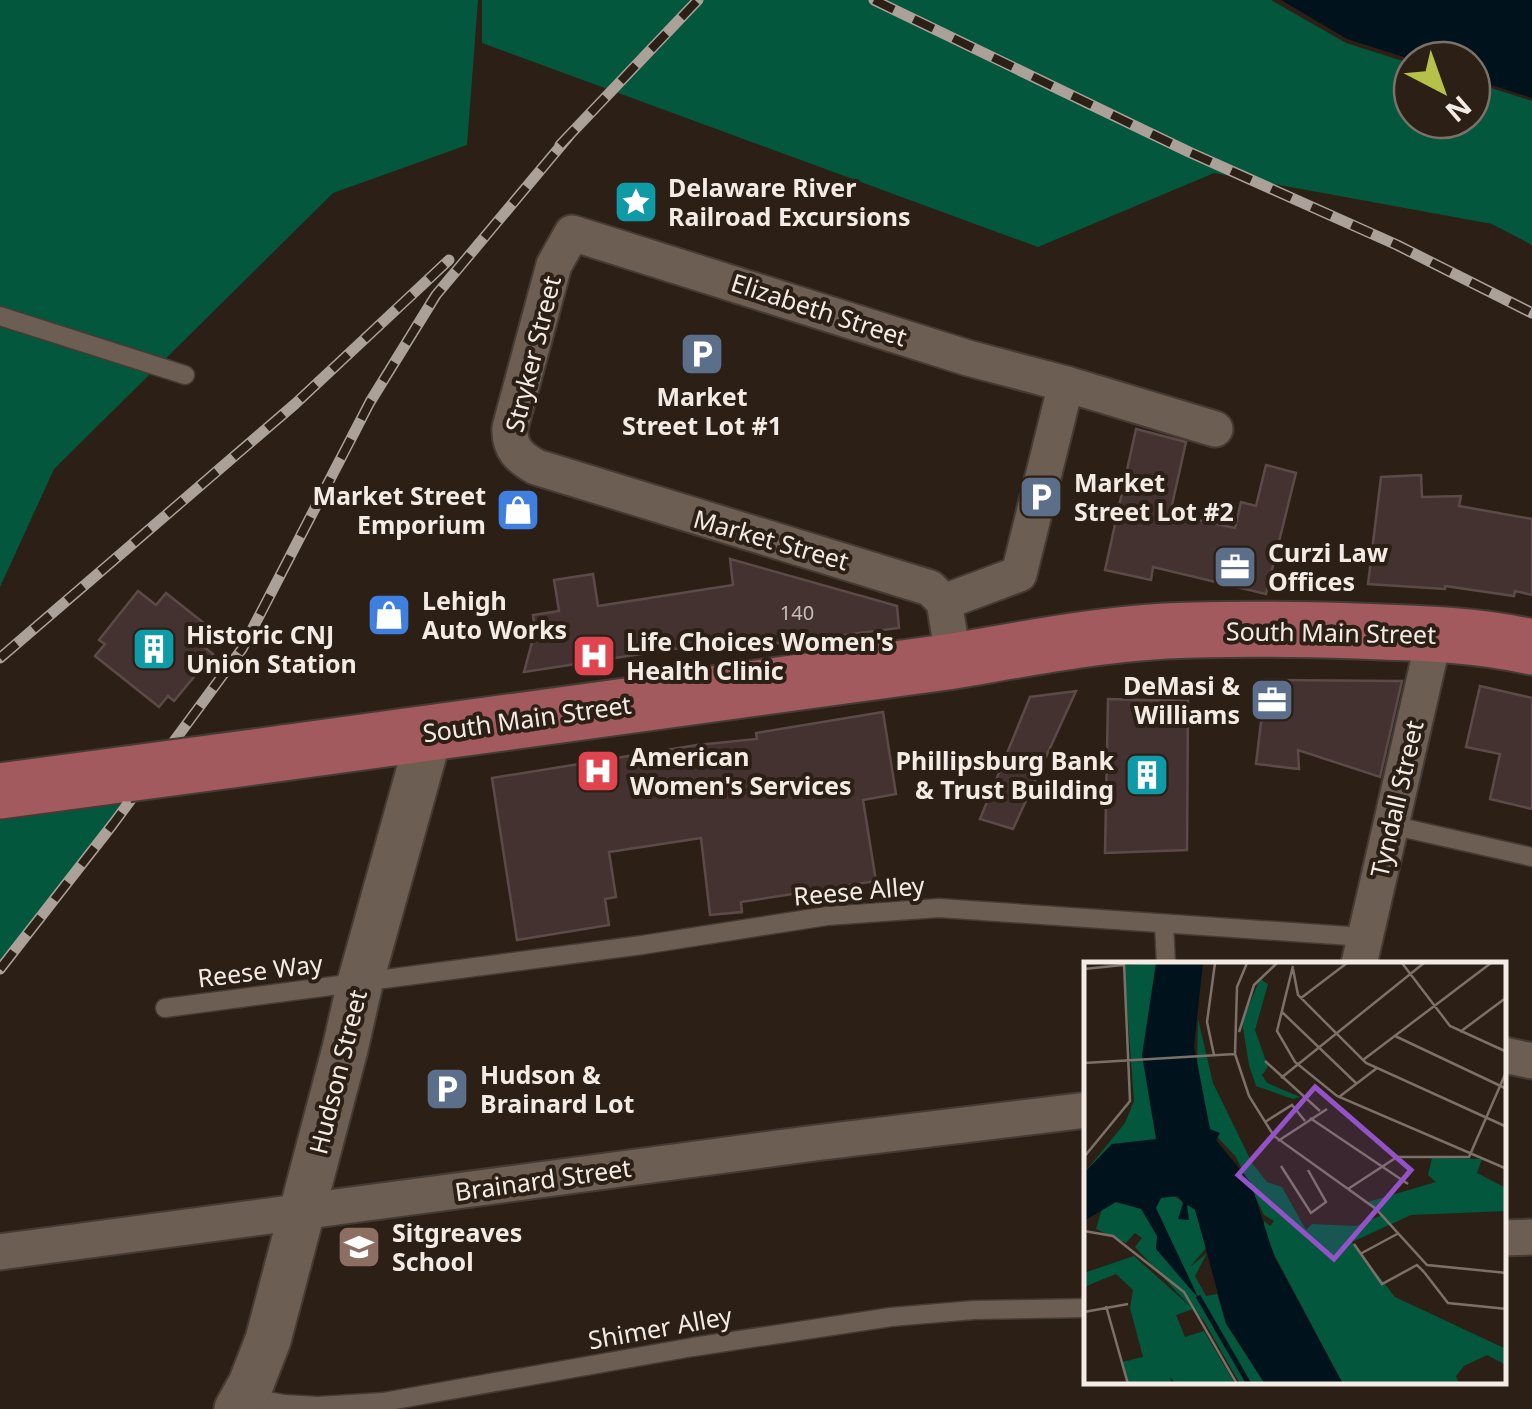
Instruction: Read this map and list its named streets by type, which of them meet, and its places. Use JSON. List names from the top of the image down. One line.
{"streets":{"main road":["South Main Street"],"street":["Elizabeth Street","Stryker Street","Market Street","Tyndall Street","Hudson Street","Brainard Street"],"lane":["Reese Alley","Reese Way","Shimer Alley"]},"crossings":[["Elizabeth Street","Stryker Street"],["Stryker Street","Market Street"],["South Main Street","Tyndall Street"],["South Main Street","Hudson Street"],["Tyndall Street","Reese Alley"],["Reese Alley","Reese Way"],["Reese Alley","Hudson Street"],["Reese Way","Hudson Street"],["Hudson Street","Brainard Street"],["Hudson Street","Shimer Alley"]],"places":{"place":["Delaware River Railroad Excursions"],"parking":["Market Street Lot #1","Market Street Lot #2","Hudson & Brainard Lot"],"shop":["Market Street Emporium","Lehigh Auto Works"],"office":["Curzi Law Offices","DeMasi & Williams"],"building":["Historic CNJ Union Station","Phillipsburg Bank & Trust Building"],"hospital":["Life Choices Women's Health Clinic","American Women's Services"],"school or university":["Sitgreaves School"]},"house_numbers":["140"],"north":"bottom right"}
